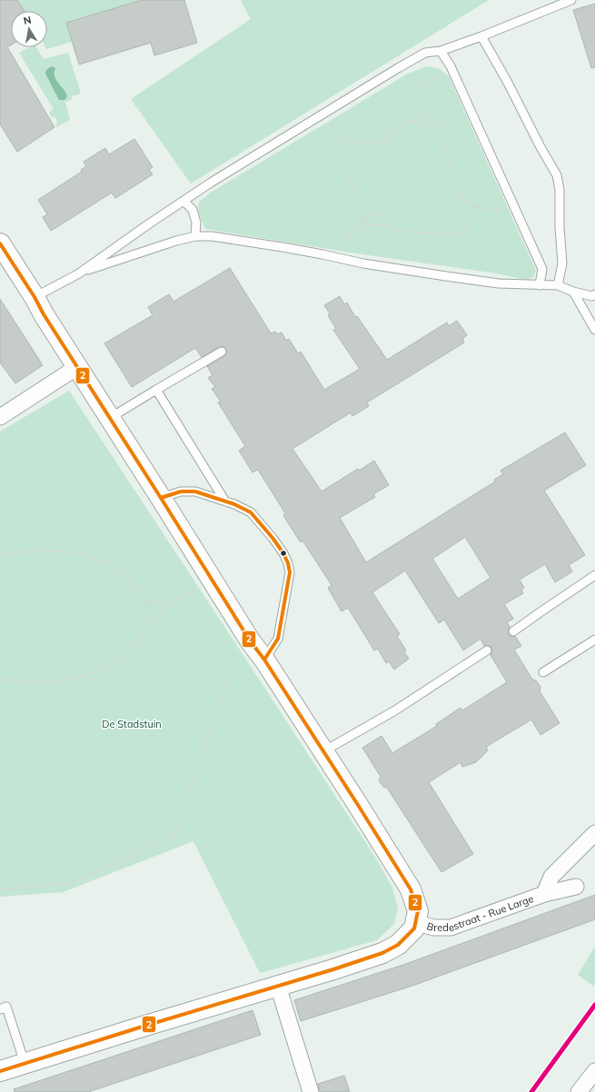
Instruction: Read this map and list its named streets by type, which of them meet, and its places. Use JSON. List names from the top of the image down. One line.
{"streets":{"street":["Bredestraat - Rue Large"]},"parks":["De Stadstuin"],"lines":["transit line 2"],"north":"top"}
